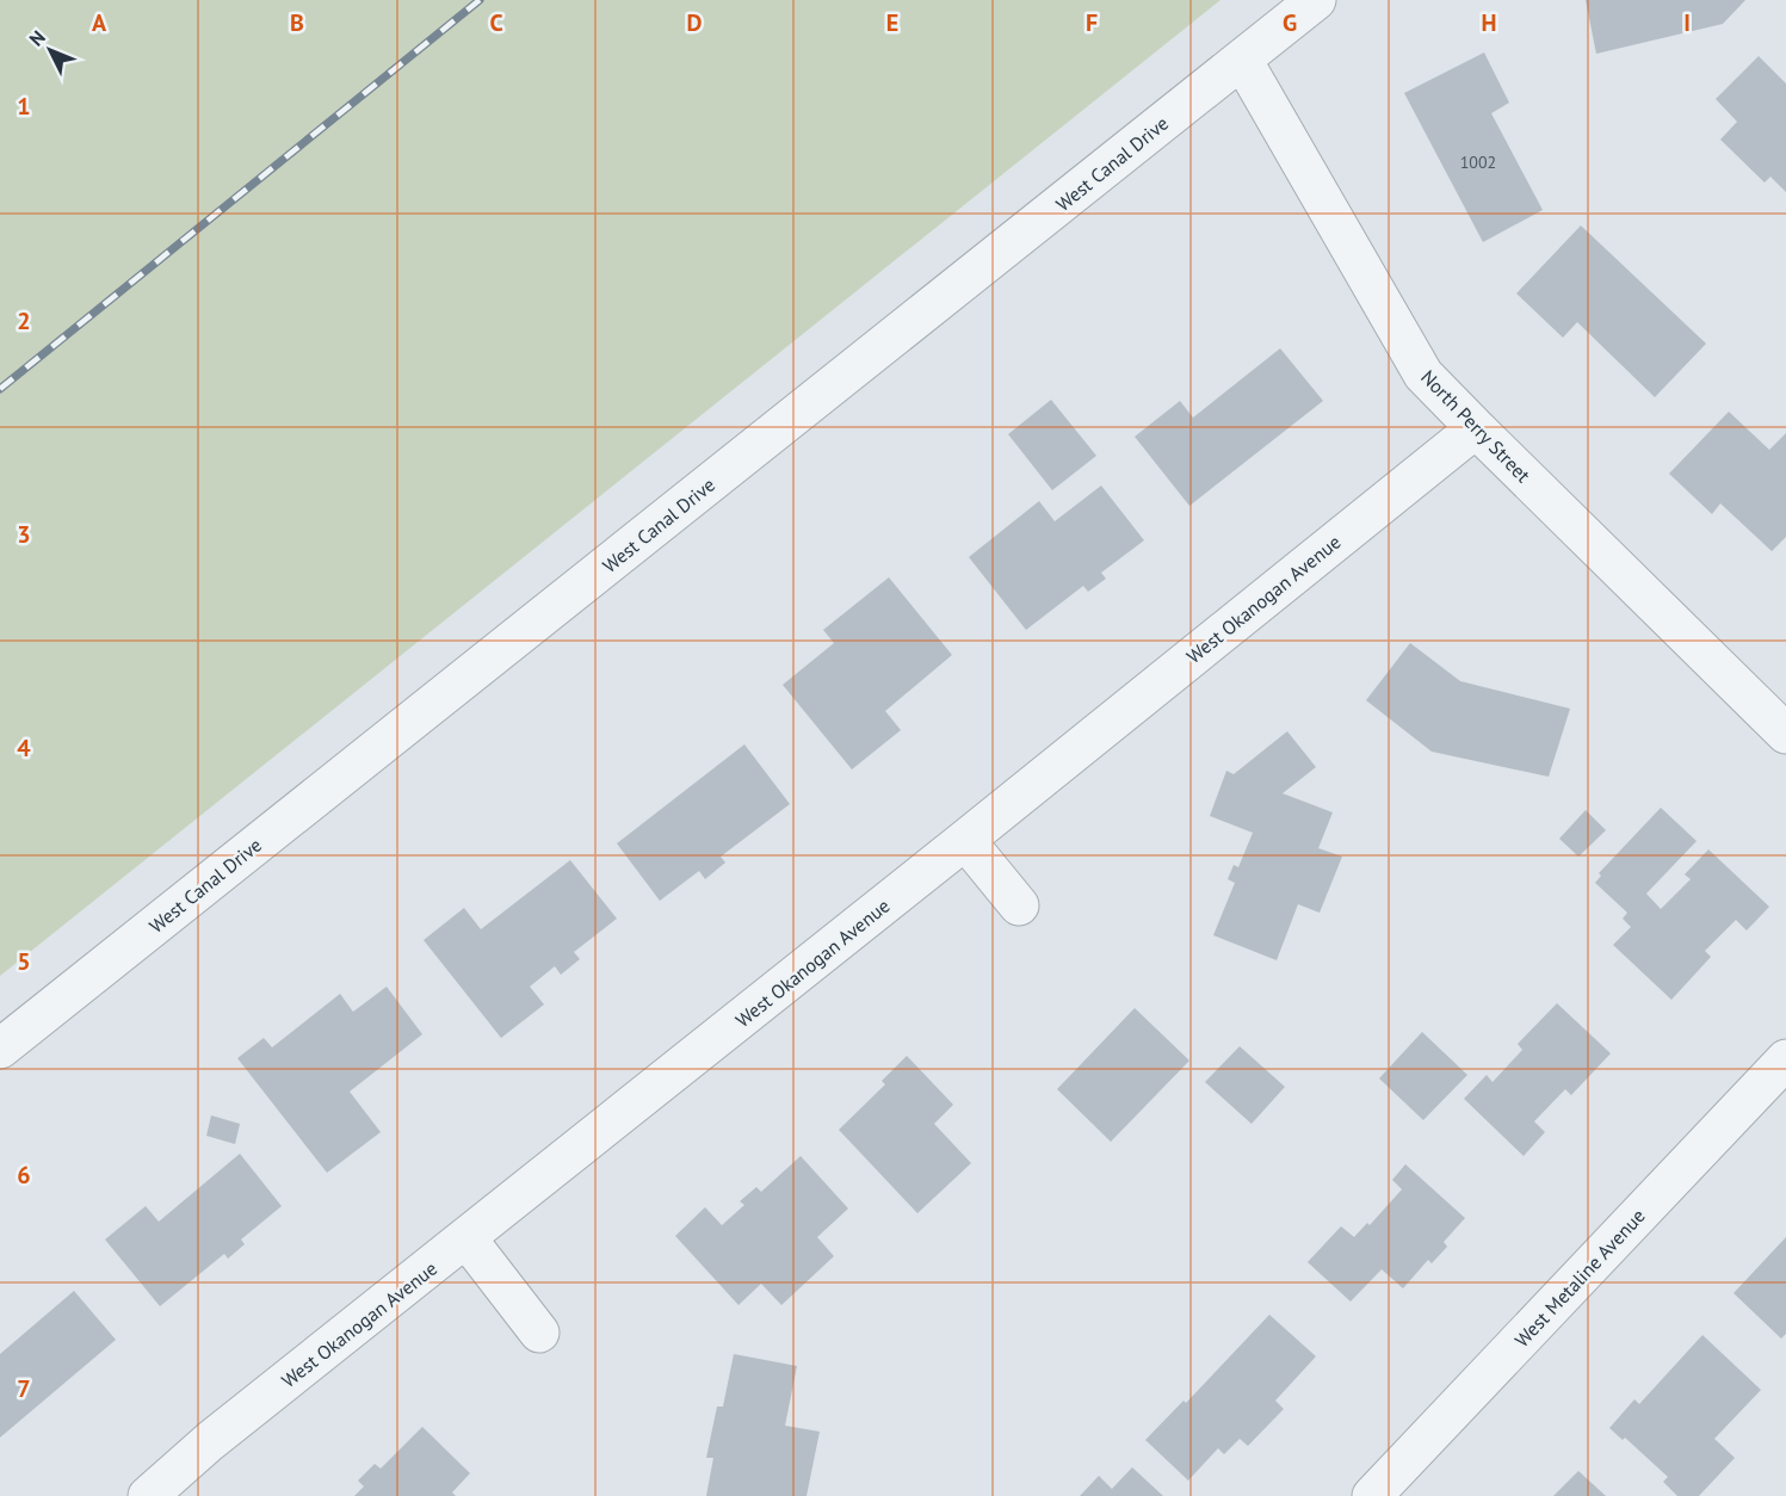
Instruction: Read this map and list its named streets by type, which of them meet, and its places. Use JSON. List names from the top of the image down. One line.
{"streets":{"street":["West Canal Drive","North Perry Street","West Okanogan Avenue","West Metaline Avenue"]},"crossings":[["West Canal Drive","North Perry Street"],["North Perry Street","West Okanogan Avenue"]],"house_numbers":["1002"],"north":"top left","grid":{"columns":["A","B","C","D","E","F","G","H","I"],"rows":["1","2","3","4","5","6","7"]}}
